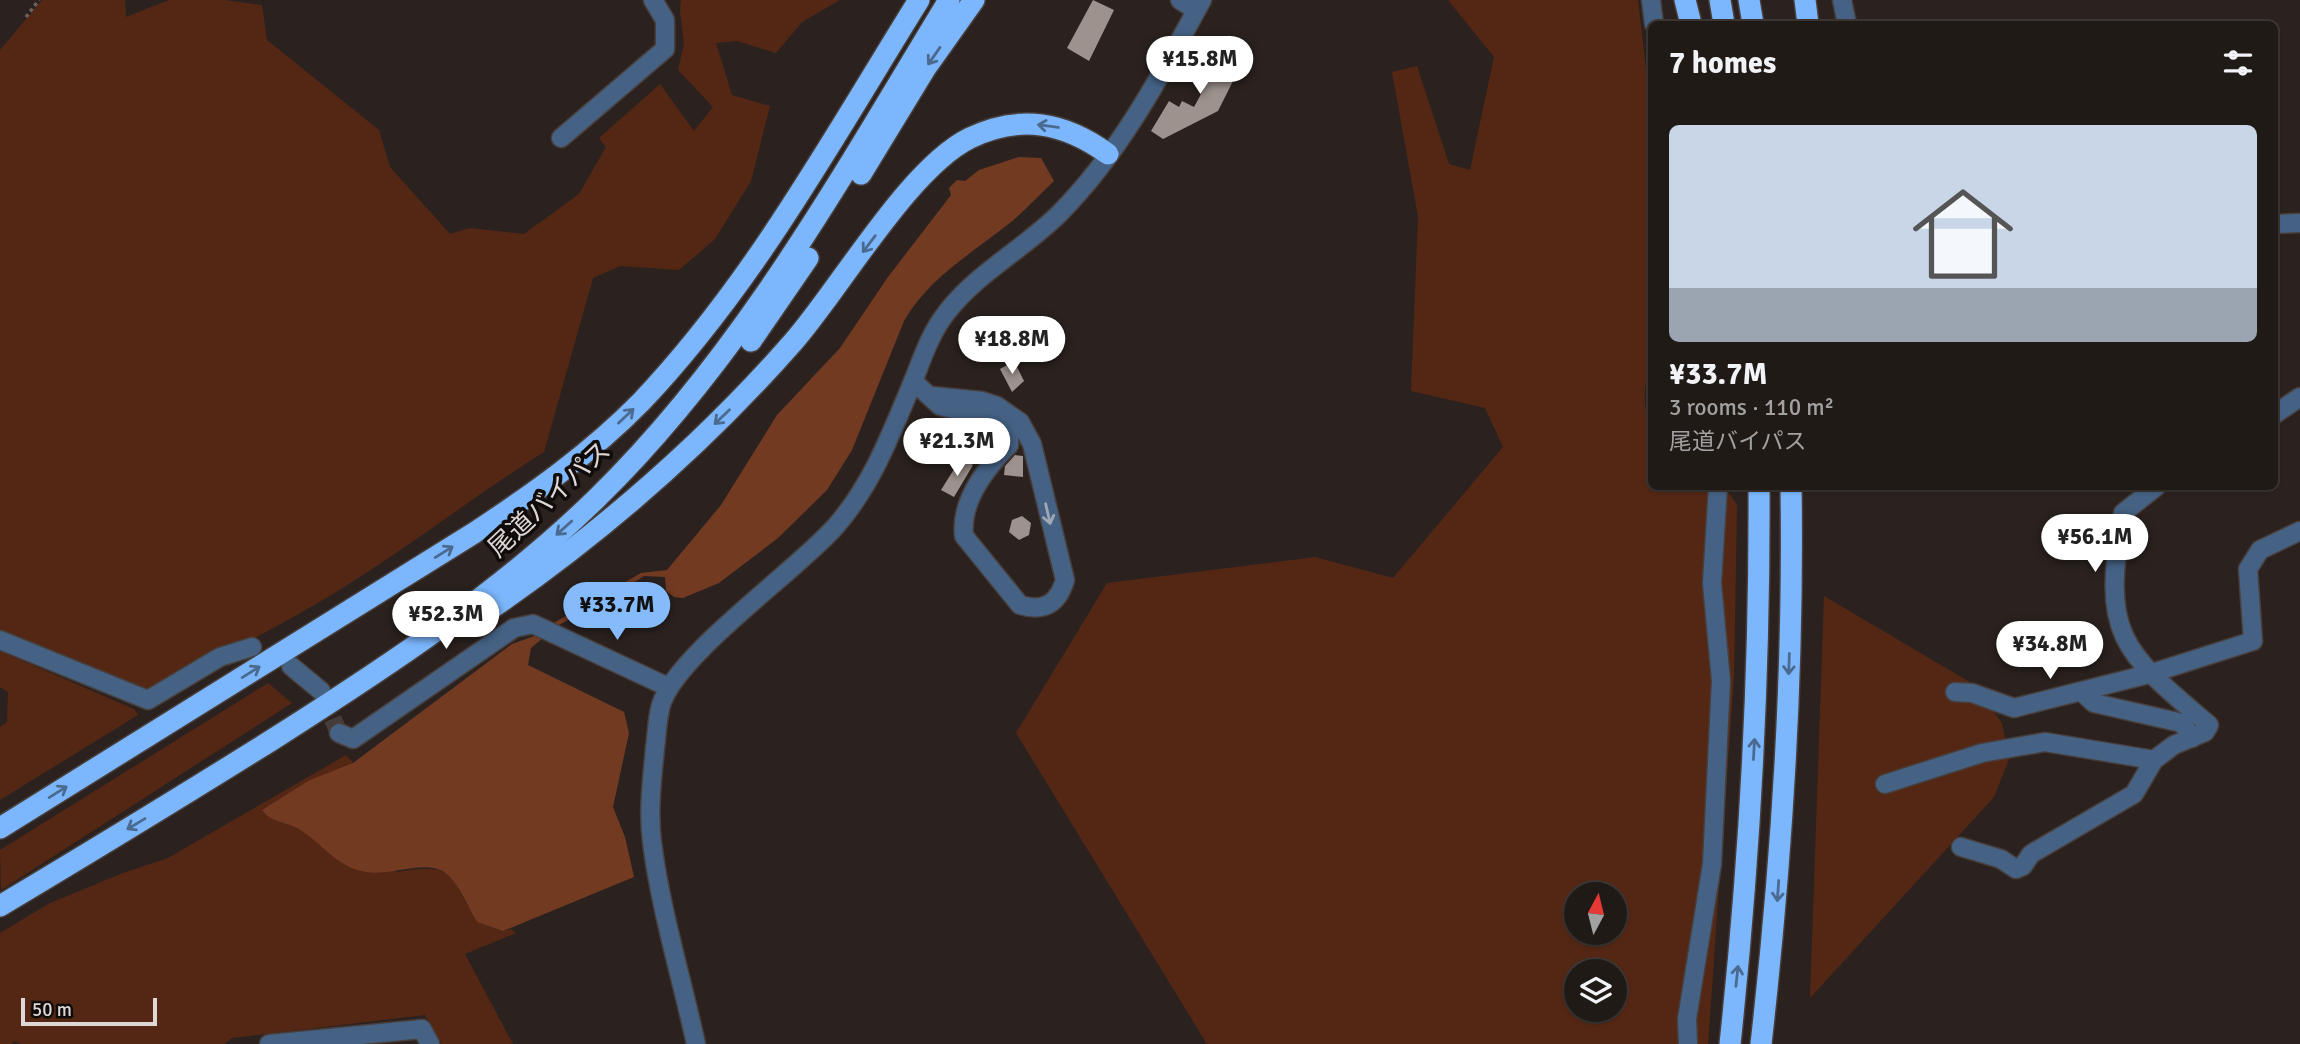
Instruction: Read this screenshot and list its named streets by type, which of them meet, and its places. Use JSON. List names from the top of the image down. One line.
{"streets":{"highway":["尾道バイパス"]},"scale_bar":"50 m","north":"top","page":{"heading":"7 homes","price":["¥15.8M","¥18.8M","¥21.3M","¥56.1M","¥33.7M","¥52.3M","¥34.8M"],"list":[{"name":"¥33.7M","note":"3 rooms · 110 m² · 尾道バイパス"}],"scale":"50 m"}}
